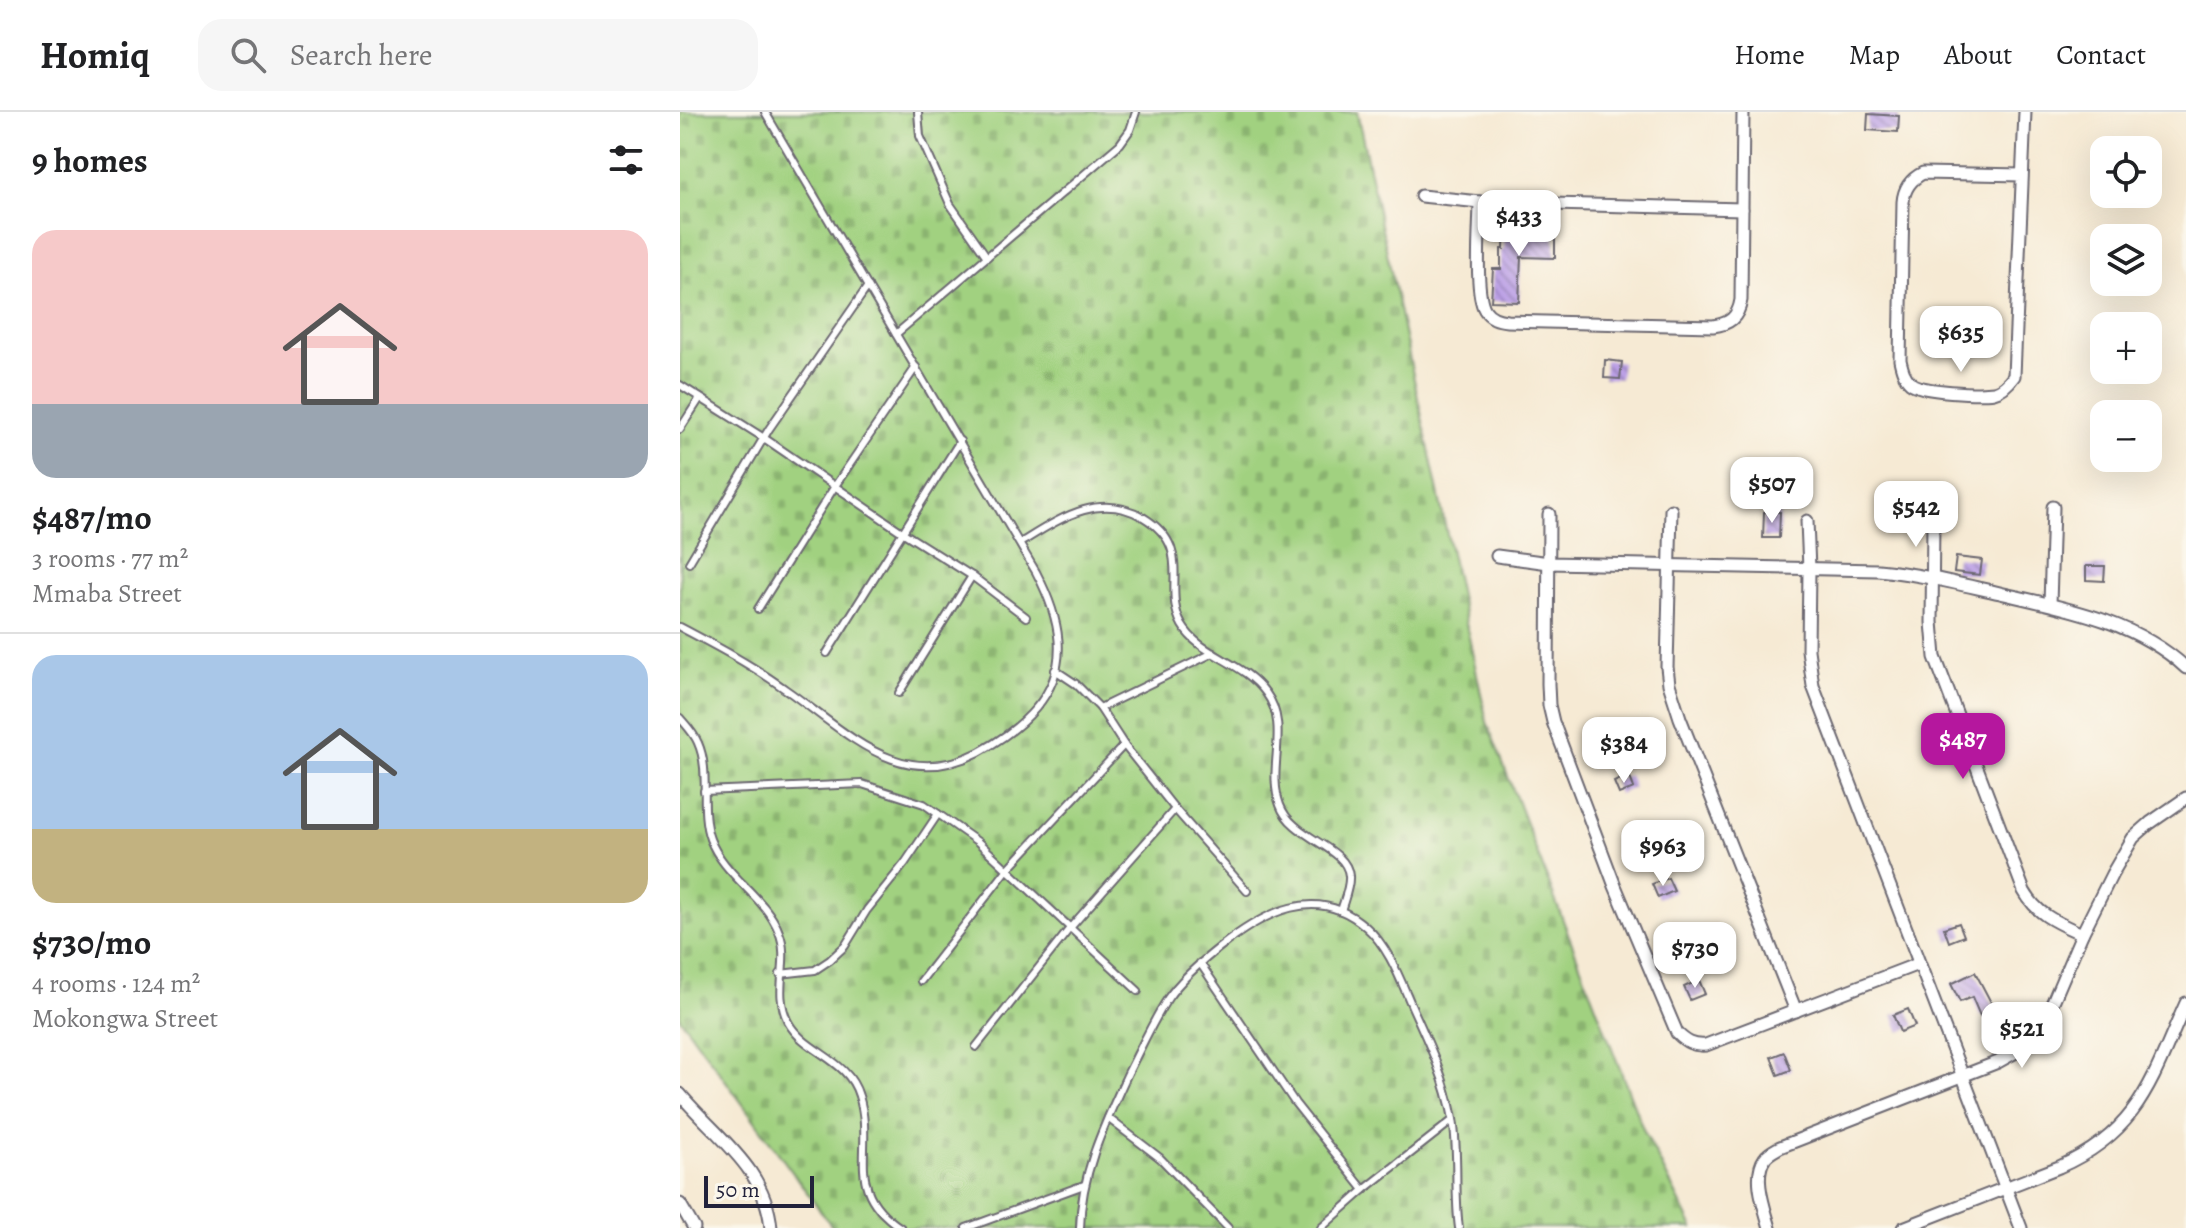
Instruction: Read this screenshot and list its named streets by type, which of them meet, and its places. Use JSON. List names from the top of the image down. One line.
{"scale_bar":"50 m","page":{"header":"Homiq","search":"Search here","nav":["Home","Map","About","Contact"],"heading":"9 homes","map_buttons":["+","−"],"price":["$433","$635","$507","$542","$487","$384","$963","$730","$521"],"list":[{"name":"$487/mo","note":"3 rooms · 77 m² · Mmaba Street"},{"name":"$730/mo","note":"4 rooms · 124 m² · Mokongwa Street"}],"scale":"50 m"}}
